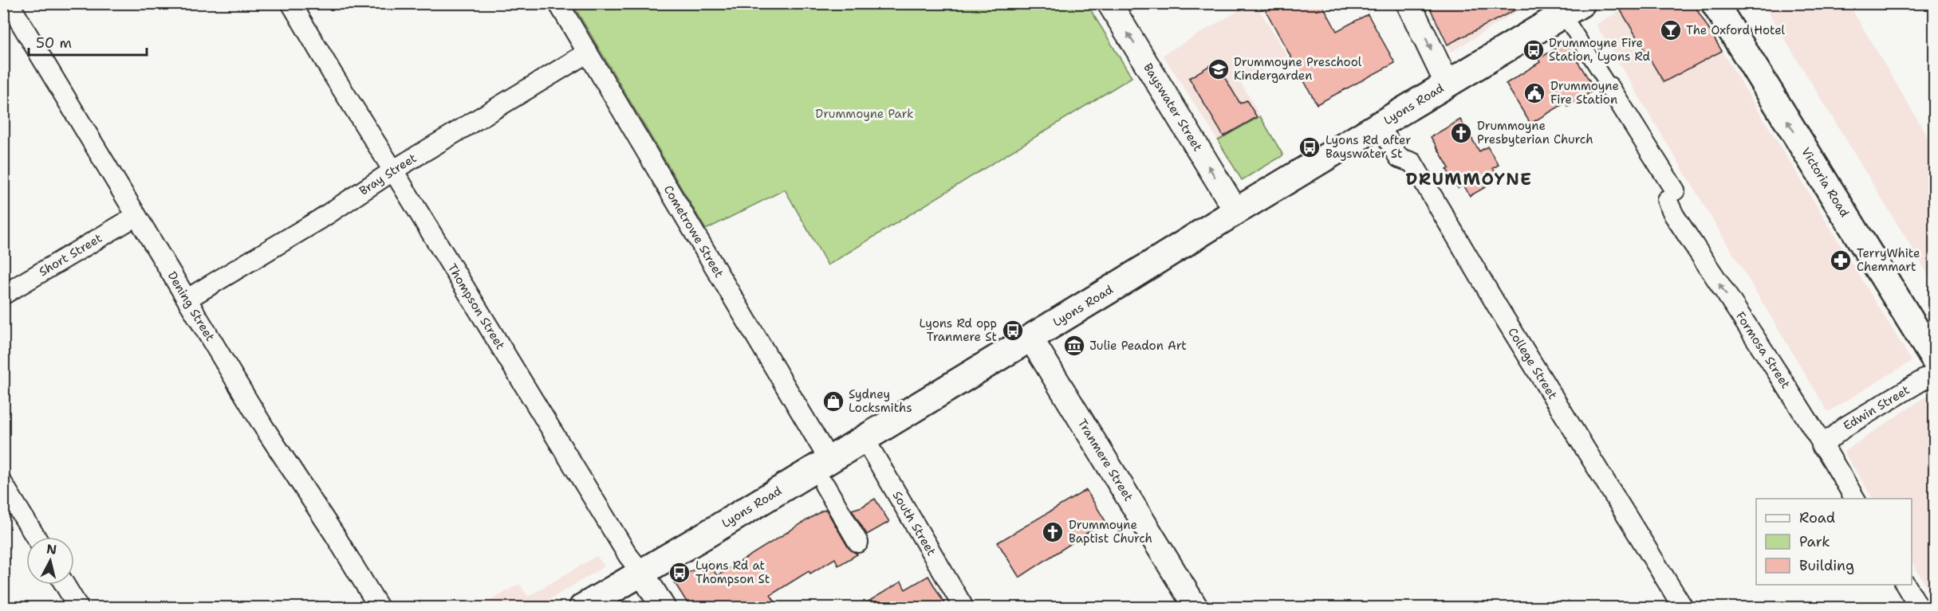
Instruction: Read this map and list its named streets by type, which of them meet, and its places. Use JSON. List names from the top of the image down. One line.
{"streets":{"main road":["Lyons Road","Victoria Road"],"street":["Bayswater Street","Bray Street","Cometrowe Street","Short Street","Thompson Street","Dening Street","Formosa Street","College Street","Edwin Street","Tranmere Street","South Street"]},"crossings":[["Lyons Road","Bayswater Street"],["Lyons Road","Cometrowe Street"],["Lyons Road","Thompson Street"],["Lyons Road","Formosa Street"],["Lyons Road","College Street"],["Lyons Road","Tranmere Street"],["Lyons Road","South Street"],["Bray Street","Cometrowe Street"],["Bray Street","Thompson Street"],["Bray Street","Dening Street"],["Short Street","Dening Street"],["Formosa Street","Edwin Street"]],"one_way":["Bayswater Street","Formosa Street"],"districts":["DRUMMOYNE"],"parks":["Drummoyne Park"],"places":{"bar":["The Oxford Hotel"],"bus stop":["Drummoyne Fire Station, Lyons Rd","Lyons Rd after Bayswater St","Lyons Rd opp Tranmere St","Lyons Rd at Thompson St"],"school or university":["Drummoyne Preschool Kindergarden"],"public building":["Drummoyne Fire Station"],"church":["Drummoyne Presbyterian Church","Drummoyne Baptist Church"],"pharmacy":["TerryWhite Chemmart"],"museum":["Julie Peadon Art"],"shop":["Sydney Locksmiths"]},"legend":["Road","Park","Building"],"scale_bar":"50 m","north":"top"}
